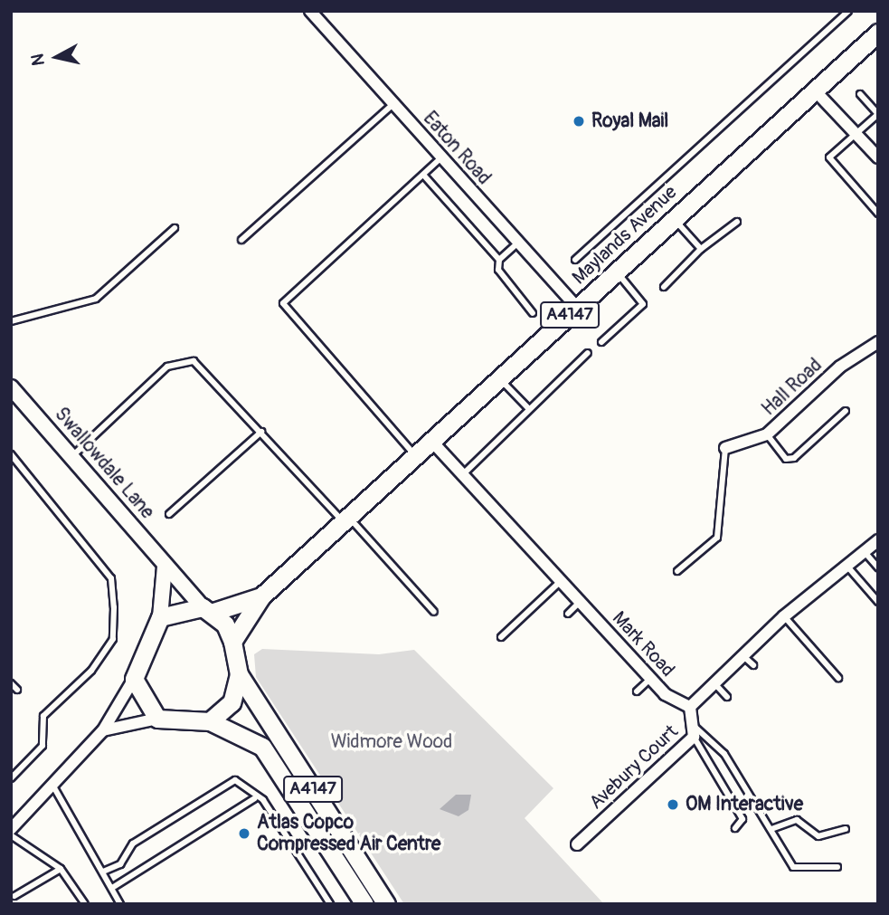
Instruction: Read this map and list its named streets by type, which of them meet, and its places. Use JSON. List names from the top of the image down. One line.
{"streets":{"main road":["Maylands Avenue","A4147"],"street":["Eaton Road","Hall Road","Swallowdale Lane","Mark Road","Avebury Court"]},"crossings":[["Eaton Road","Maylands Avenue"],["Maylands Avenue","A4147"],["Maylands Avenue","Swallowdale Lane"],["Maylands Avenue","Mark Road"],["A4147","Swallowdale Lane"],["Mark Road","Avebury Court"]],"parks":["Widmore Wood"],"places":["Royal Mail","OM Interactive","Atlas Copco Compressed Air Centre"],"north":"left"}
